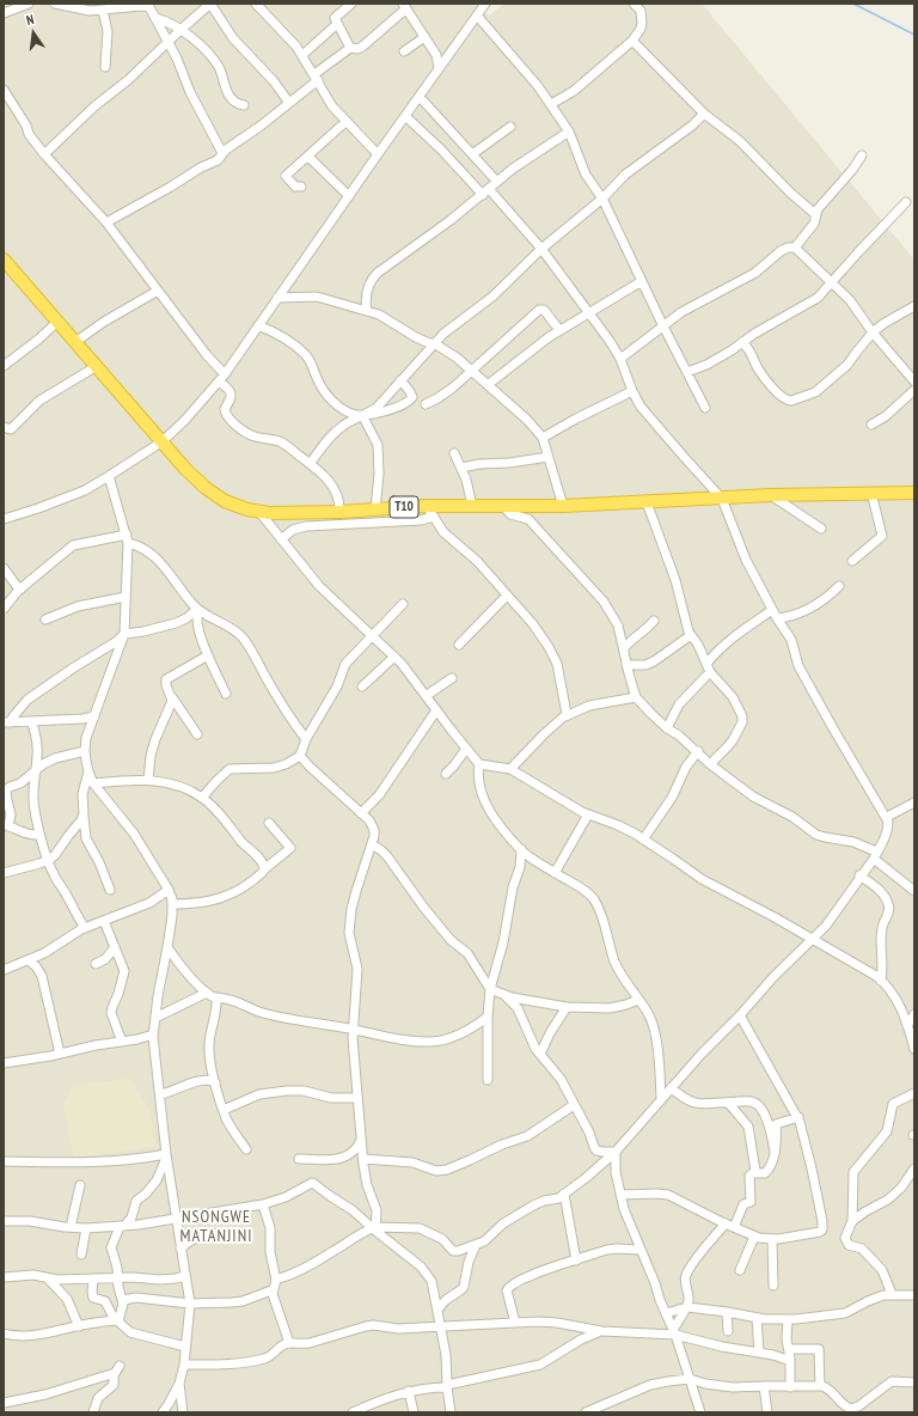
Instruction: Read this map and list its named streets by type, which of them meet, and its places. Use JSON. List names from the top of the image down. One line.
{"streets":{"highway":["T10"]},"districts":["NSONGWE MATANJINI"],"north":"top"}
